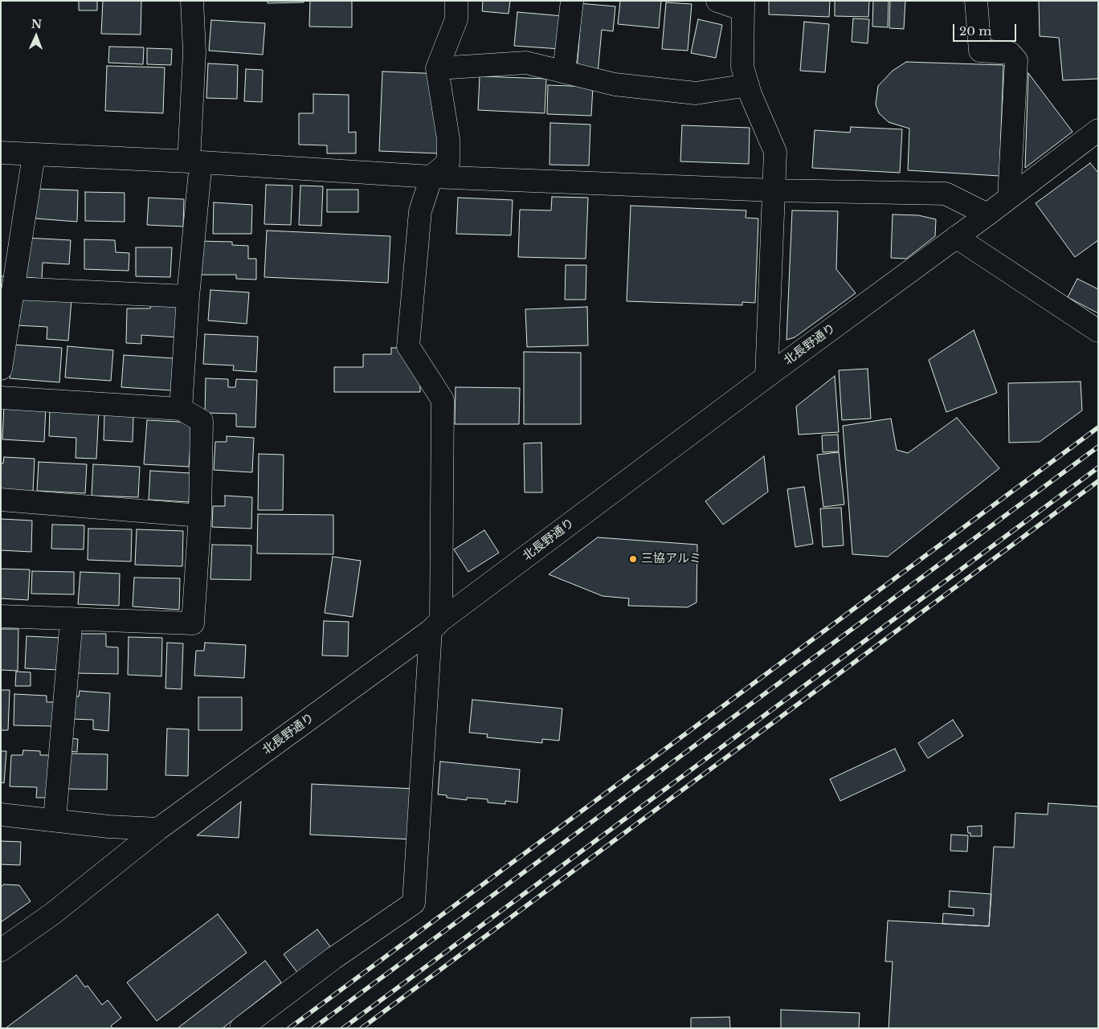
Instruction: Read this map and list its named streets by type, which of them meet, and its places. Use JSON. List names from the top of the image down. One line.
{"streets":{"street":["北長野通り"]},"places":["三協アルミ"],"scale_bar":"20 m","north":"top"}
